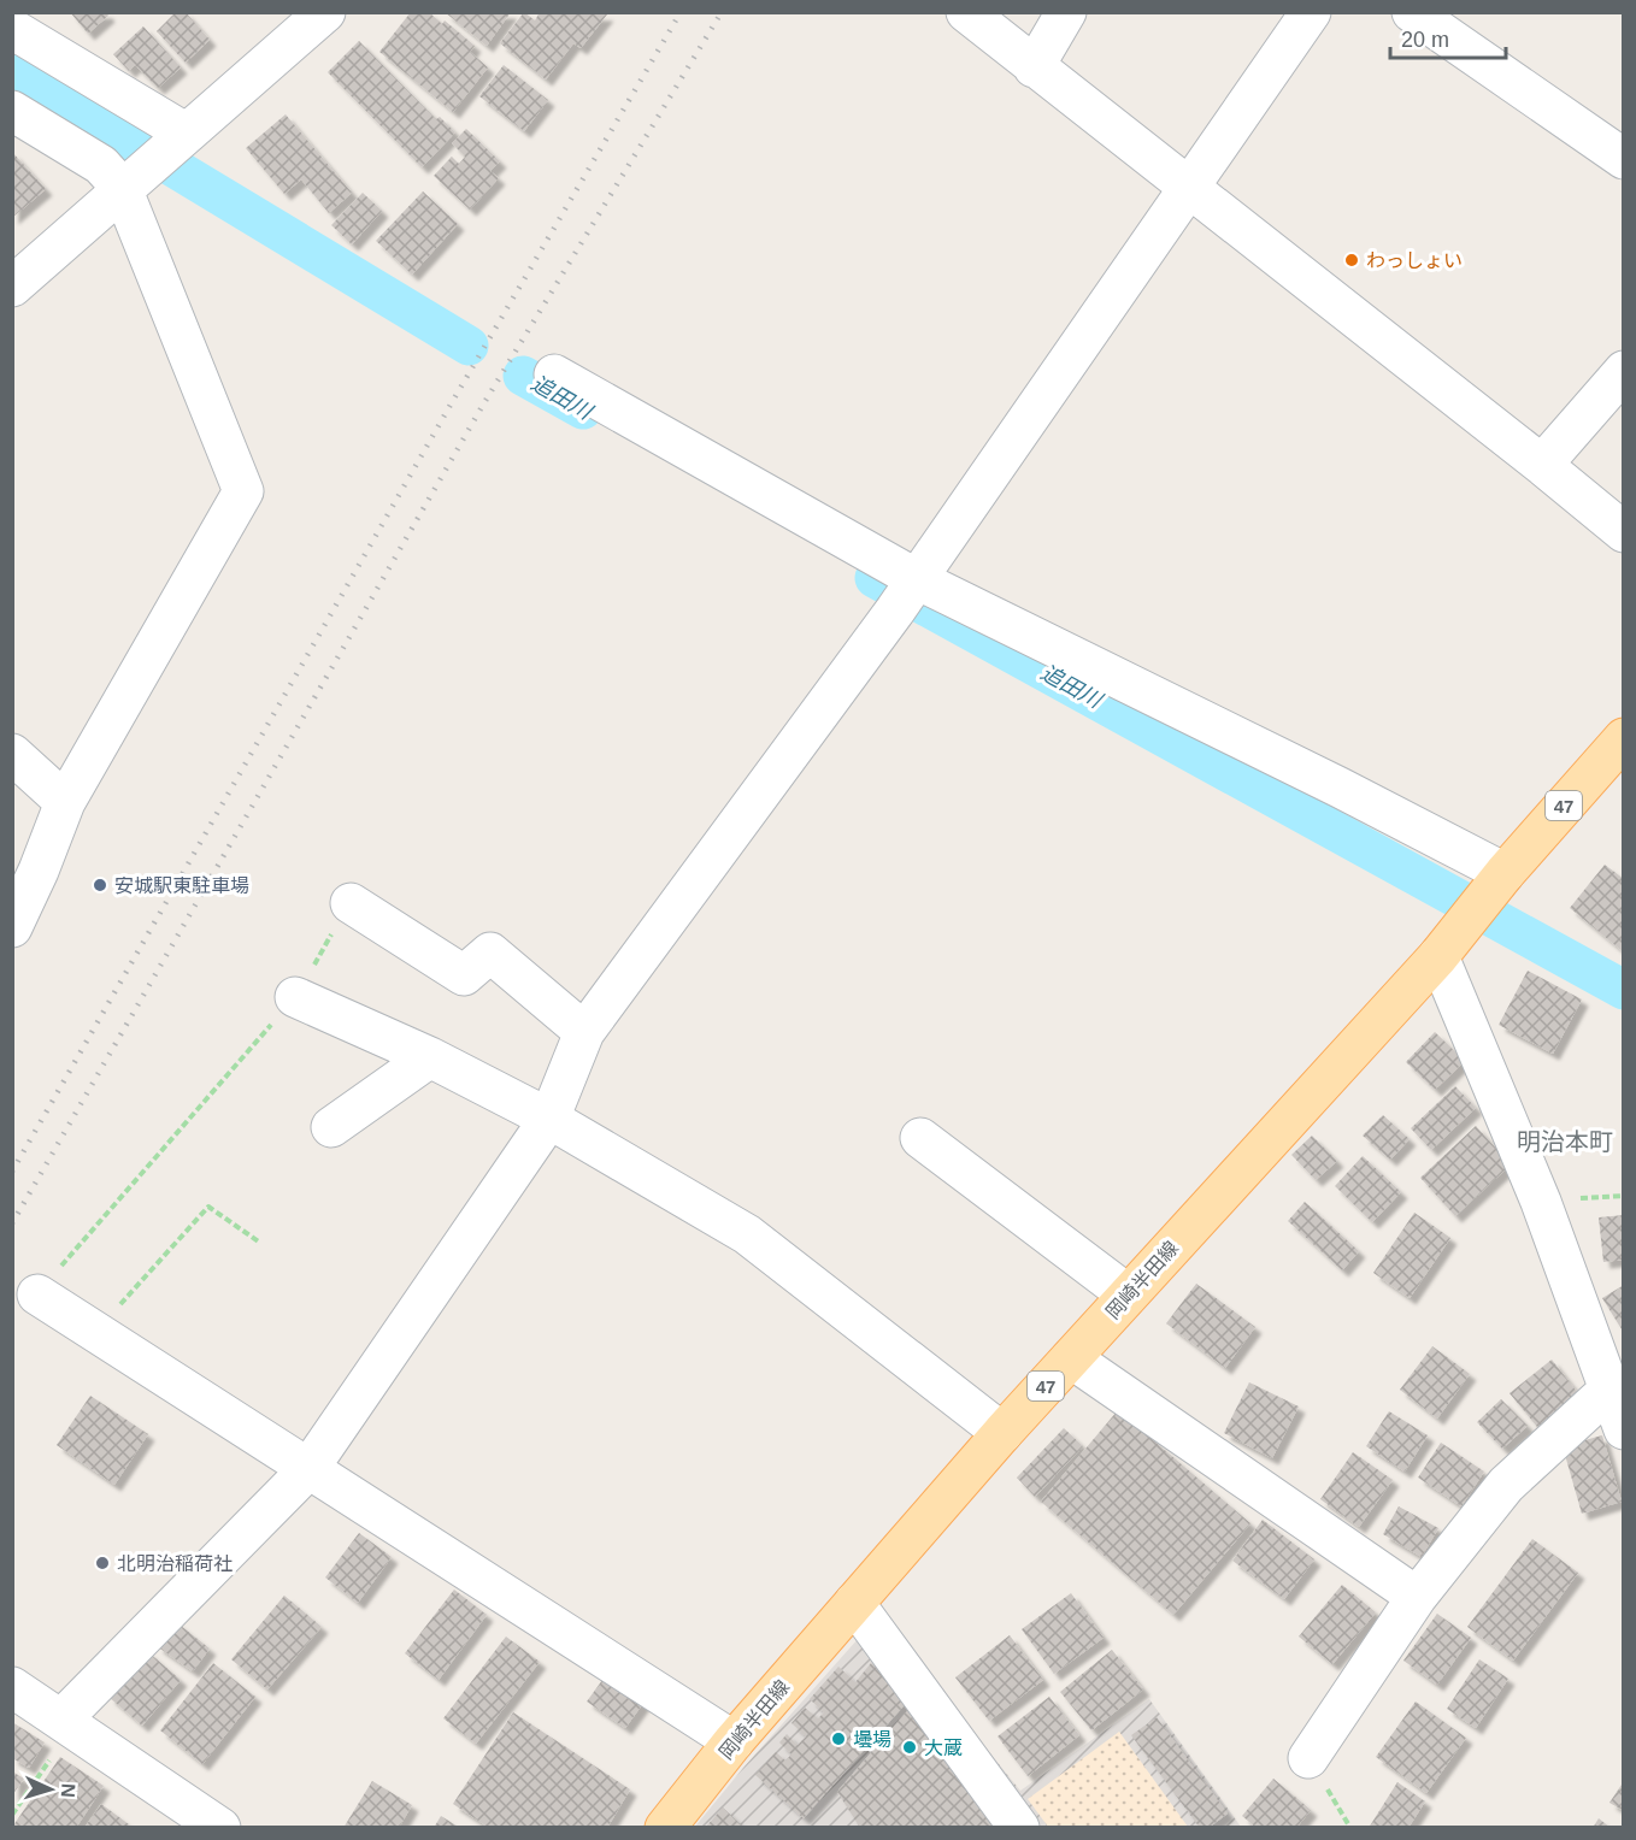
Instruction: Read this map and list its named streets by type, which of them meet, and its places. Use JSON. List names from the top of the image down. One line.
{"streets":{"main road":["47","岡崎半田線"]},"districts":["明治本町"],"water":["追田川"],"places":["わっしょい","安城駅東駐車場","北明治稲荷社","壜場","大蔵"],"scale_bar":"20 m","north":"right"}
